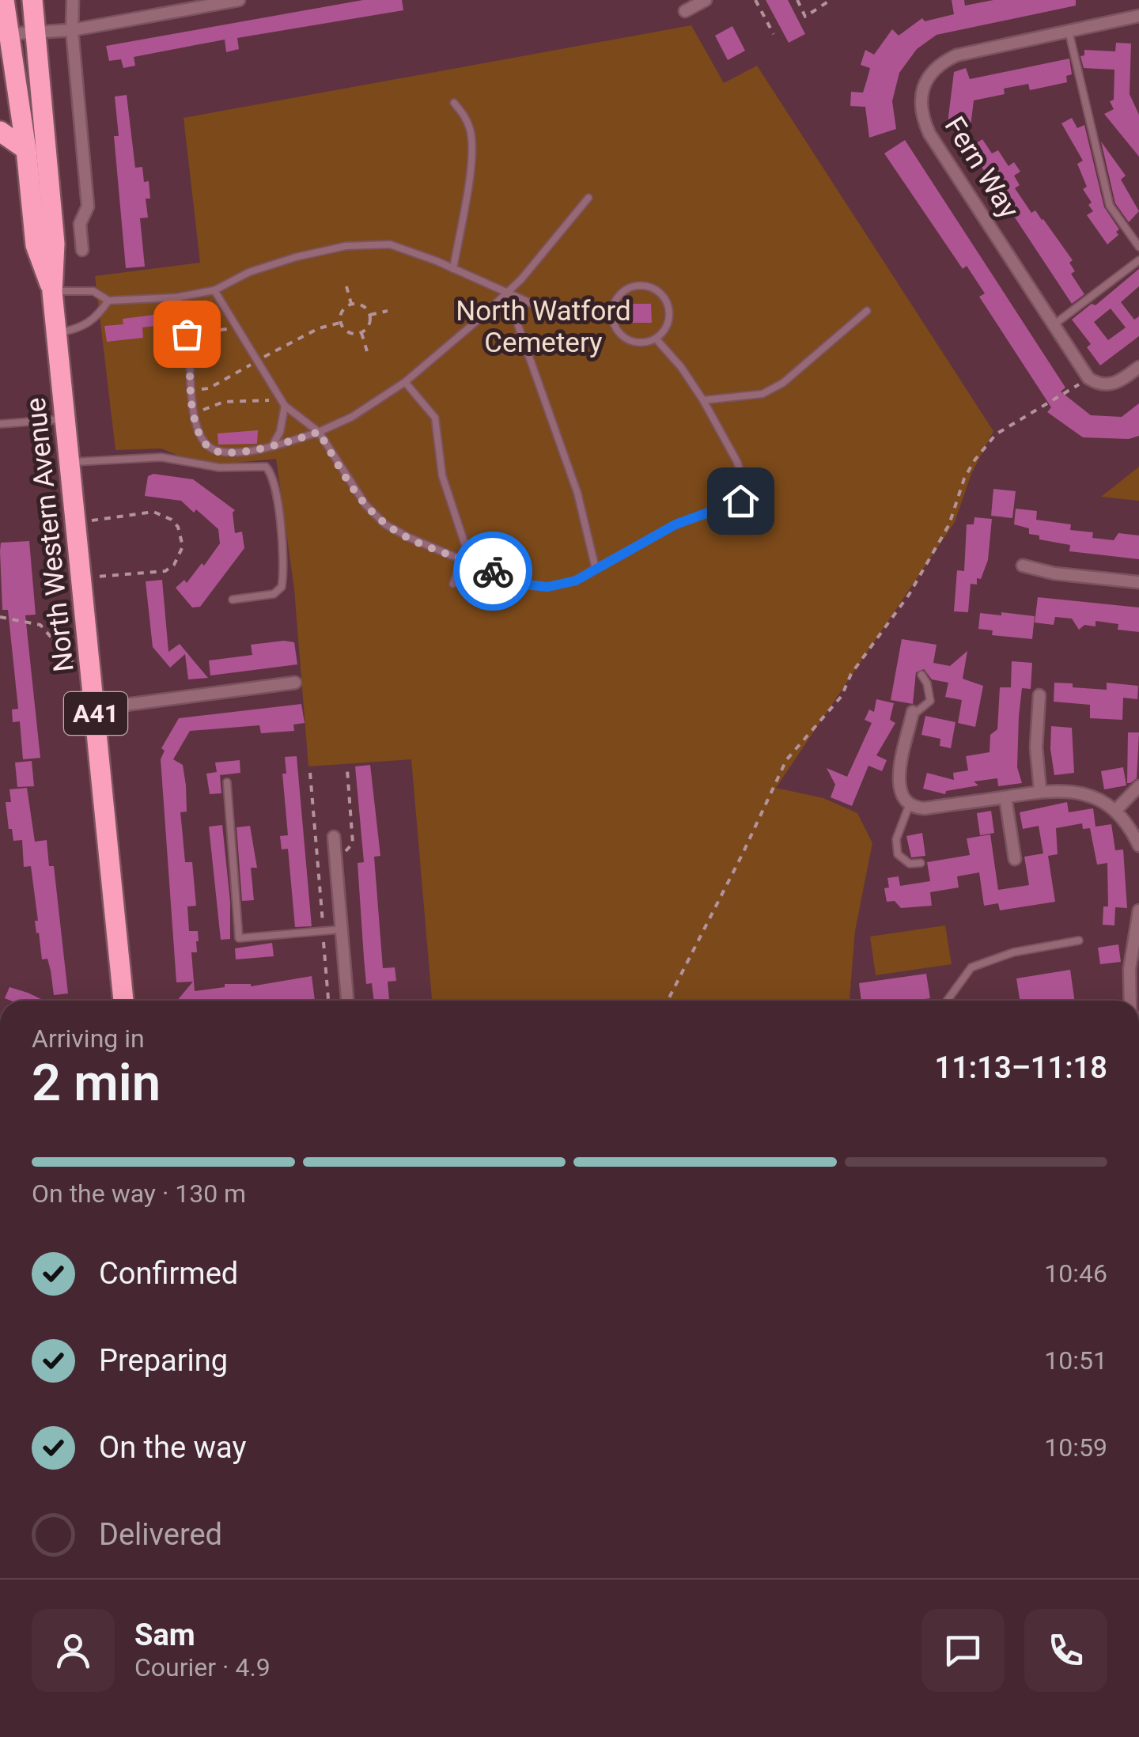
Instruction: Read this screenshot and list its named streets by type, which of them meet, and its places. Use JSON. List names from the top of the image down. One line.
{"streets":{"highway":["North Western Avenue","A41"],"street":["Fern Way"]},"parks":["North Watford Cemetery"],"page":{"heading":["2 min","Arriving in","11:13–11:18"],"panel":["Sam","Courier · 4.9"],"bar":"On the way · 130 m","list":[["Confirmed","10:46"],["Preparing","10:51"],["On the way","10:59"],"Delivered"]}}
